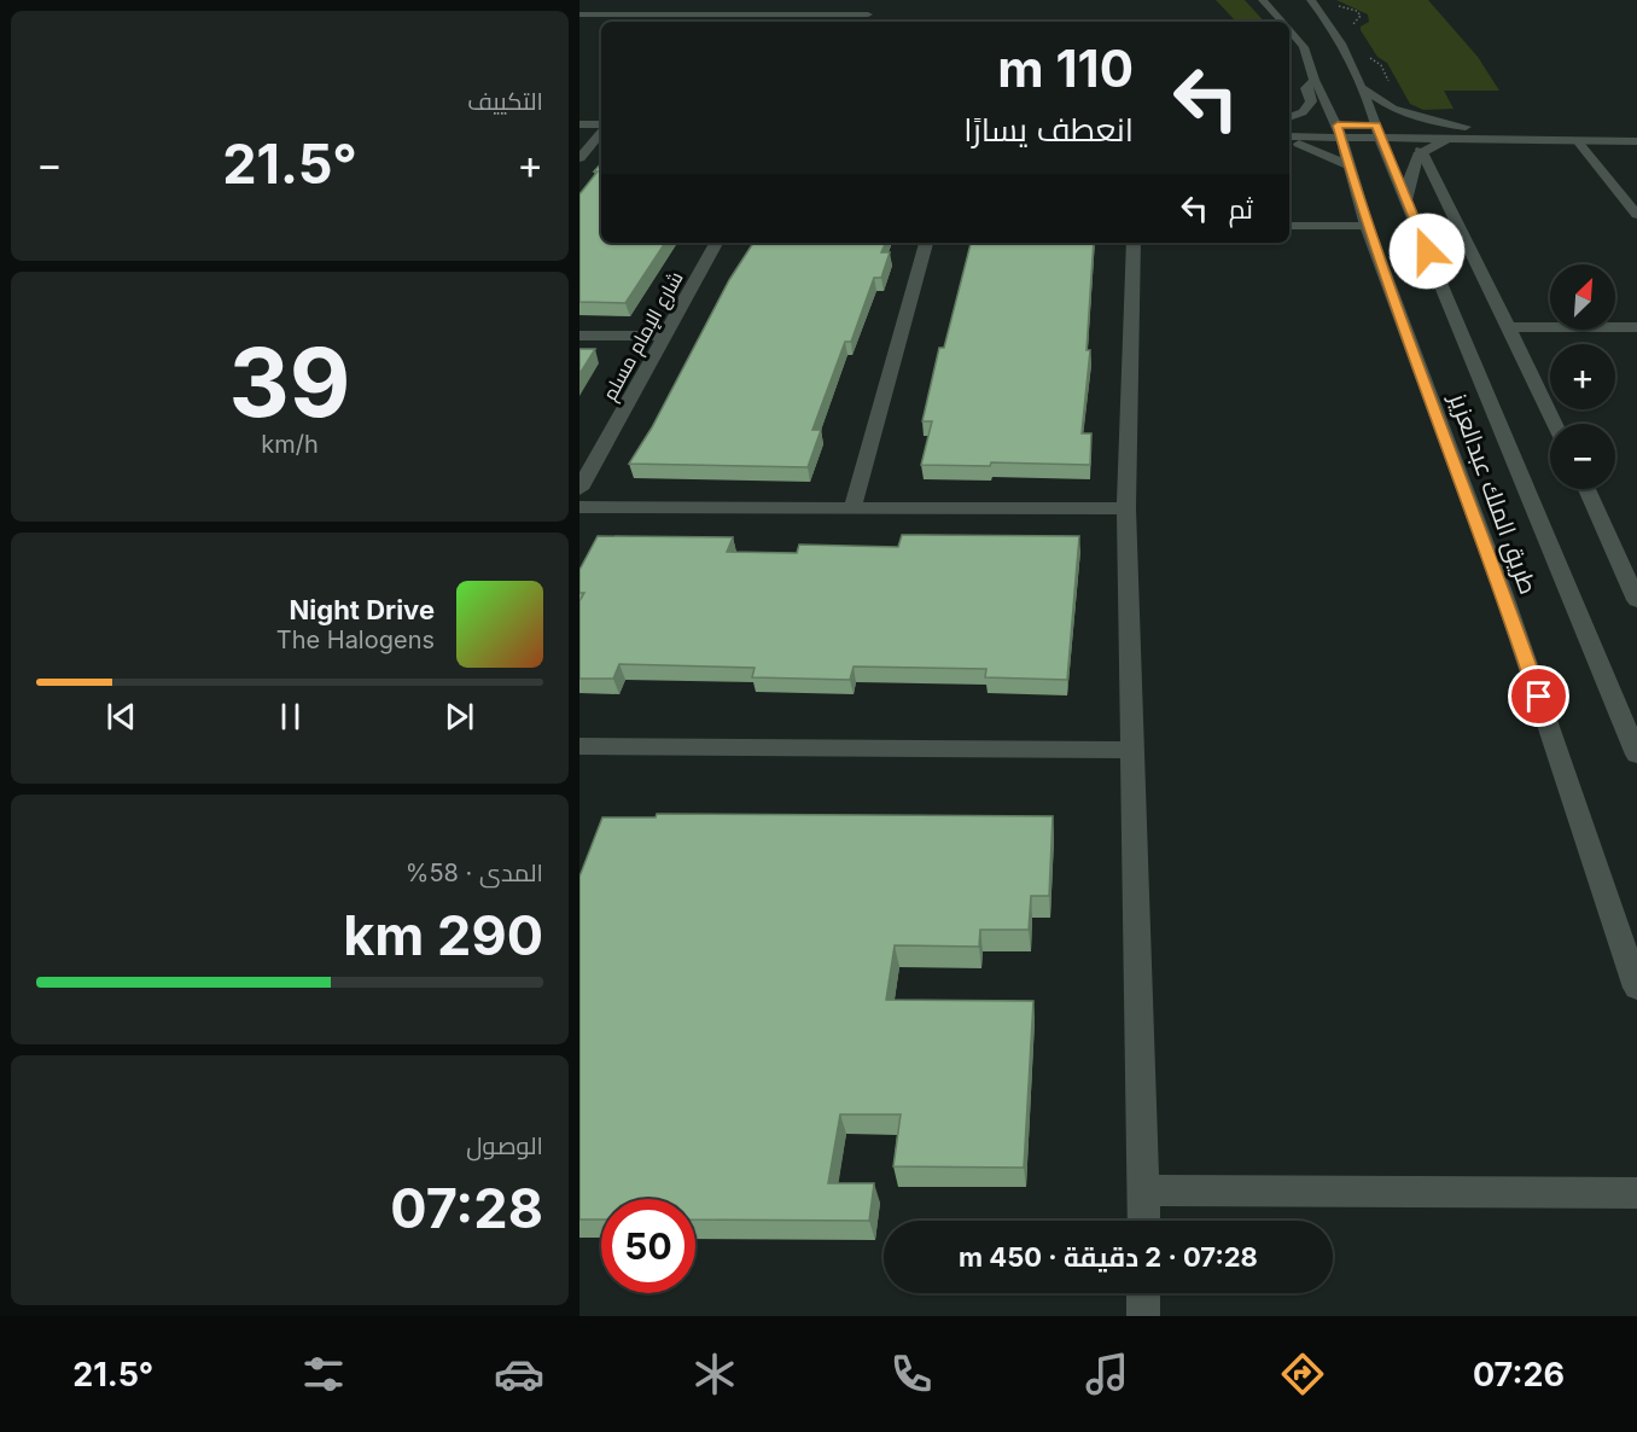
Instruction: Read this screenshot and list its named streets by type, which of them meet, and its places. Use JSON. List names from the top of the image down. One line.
{"streets":{"street":["شارع الإمام مسلم","طريق الملك عبدالعزيز"]},"north":"top right","page":{"tile":["التكييف",["39","km/h"],["المدى · 58%","290 km"],["الوصول","07:28"]],"turn":["110 m","انعطف يسارًا"],"heat":["−","21.5°","+"],"then":"ثم","map_buttons":["+","−"],"song":["Night Drive","The Halogens"],"limit":"50","trip":"07:28 · 2 دقيقة · 450 m","tabs":["07:26","21.5°"]}}
